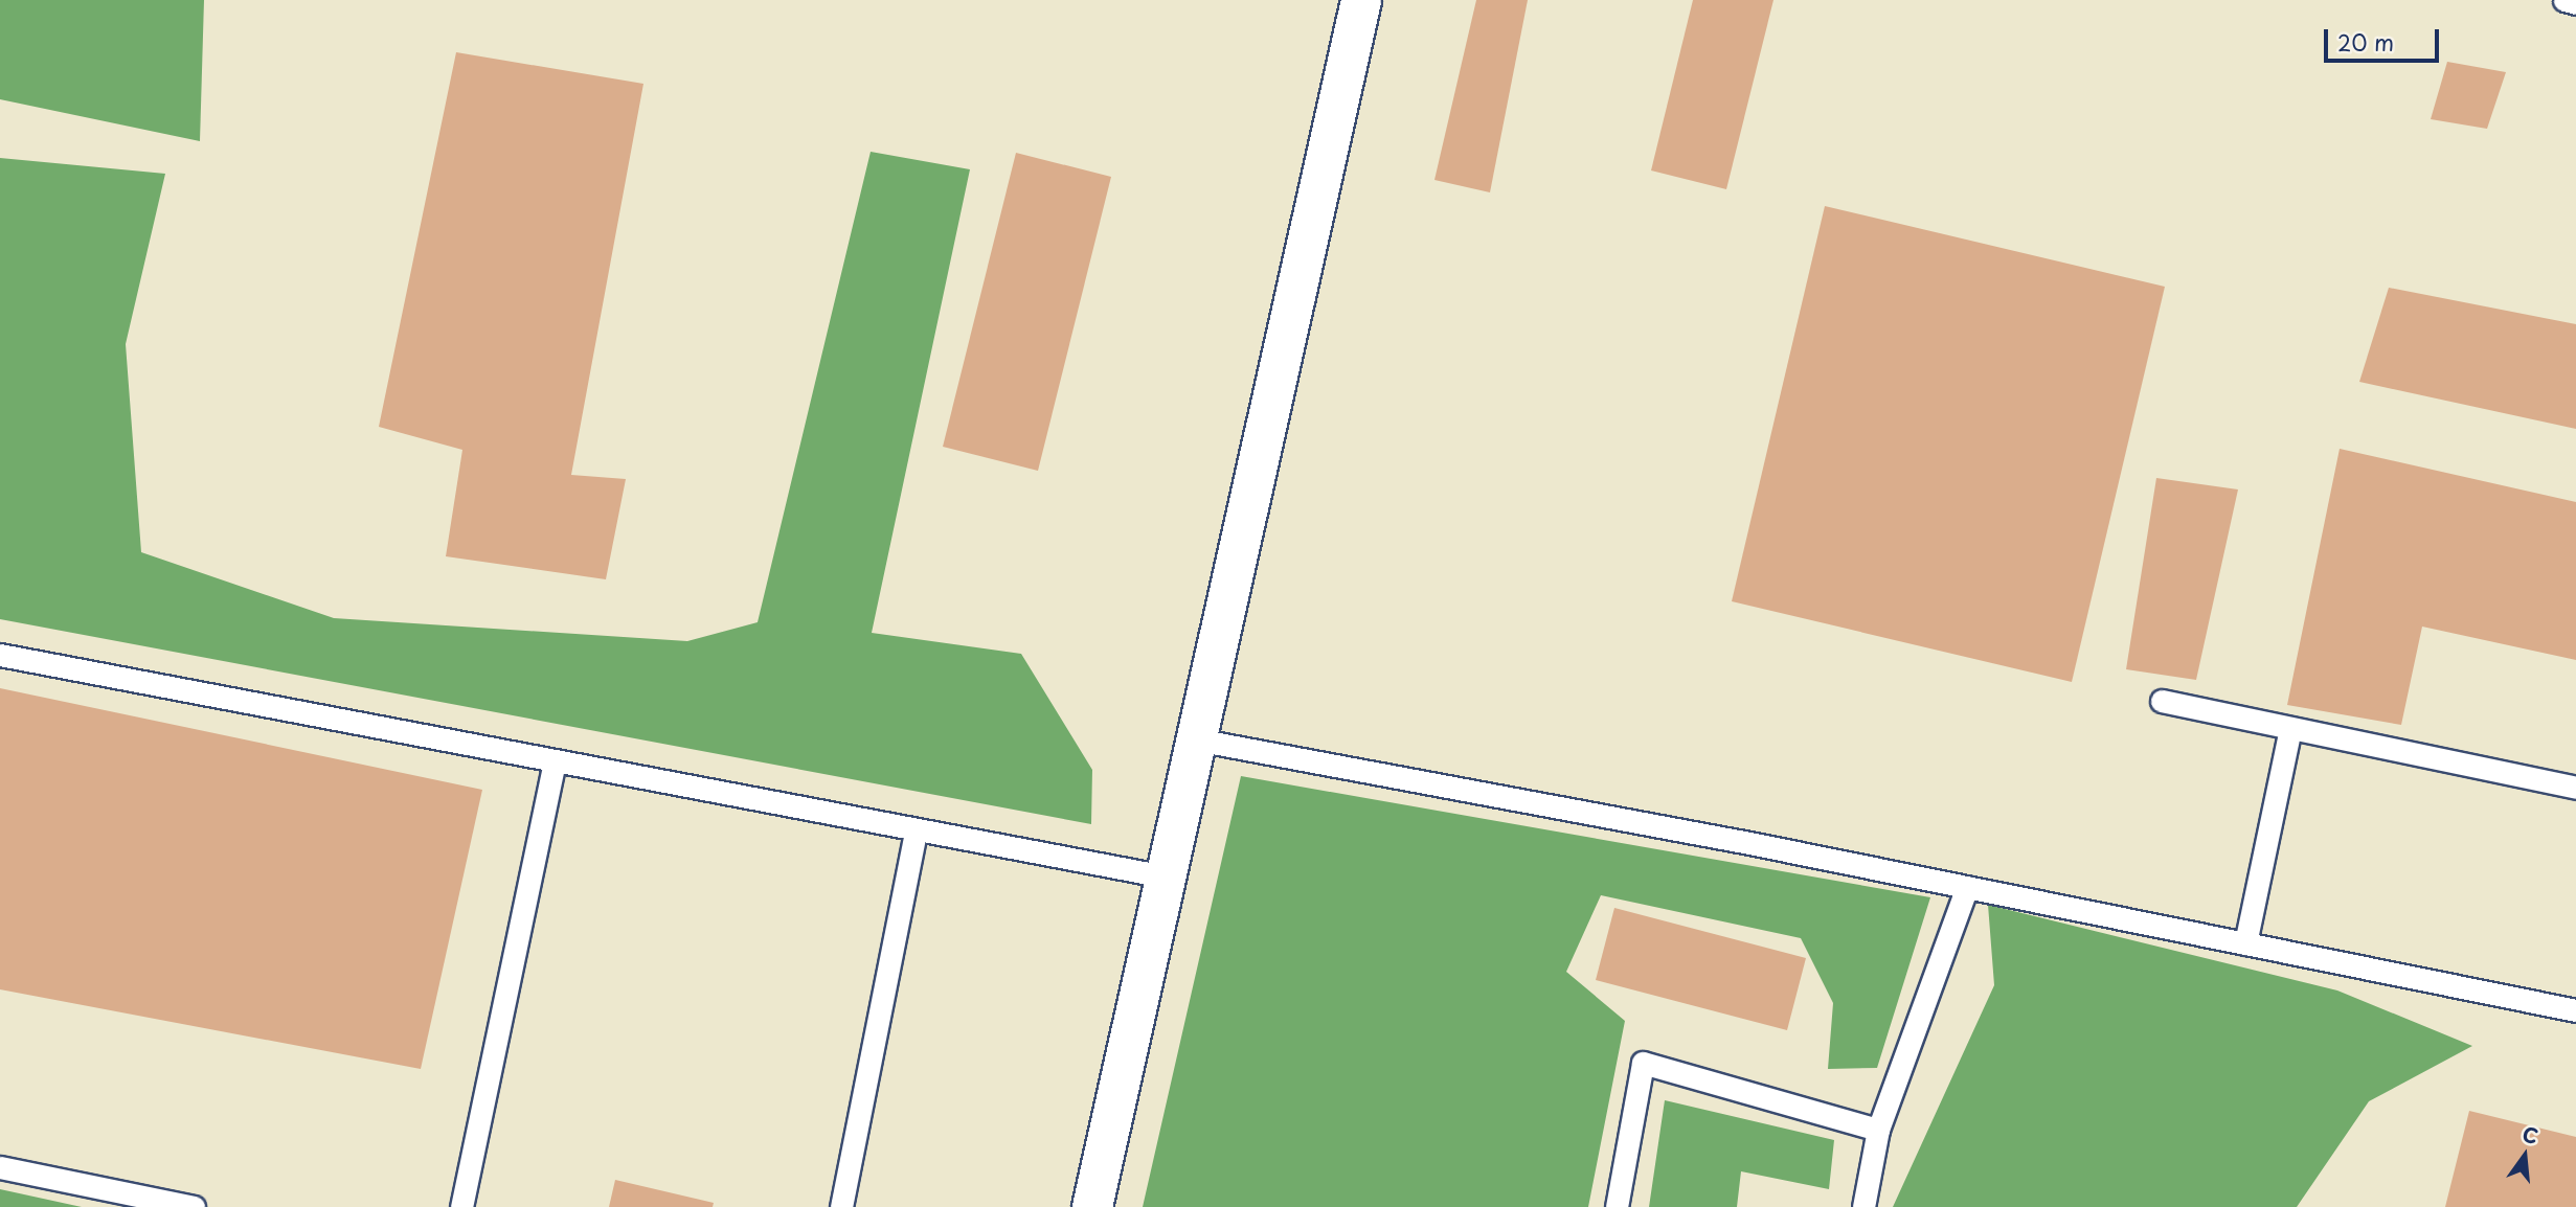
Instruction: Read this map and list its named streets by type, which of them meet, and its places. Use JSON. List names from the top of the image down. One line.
{"scale_bar":"20 m","north":"top"}
